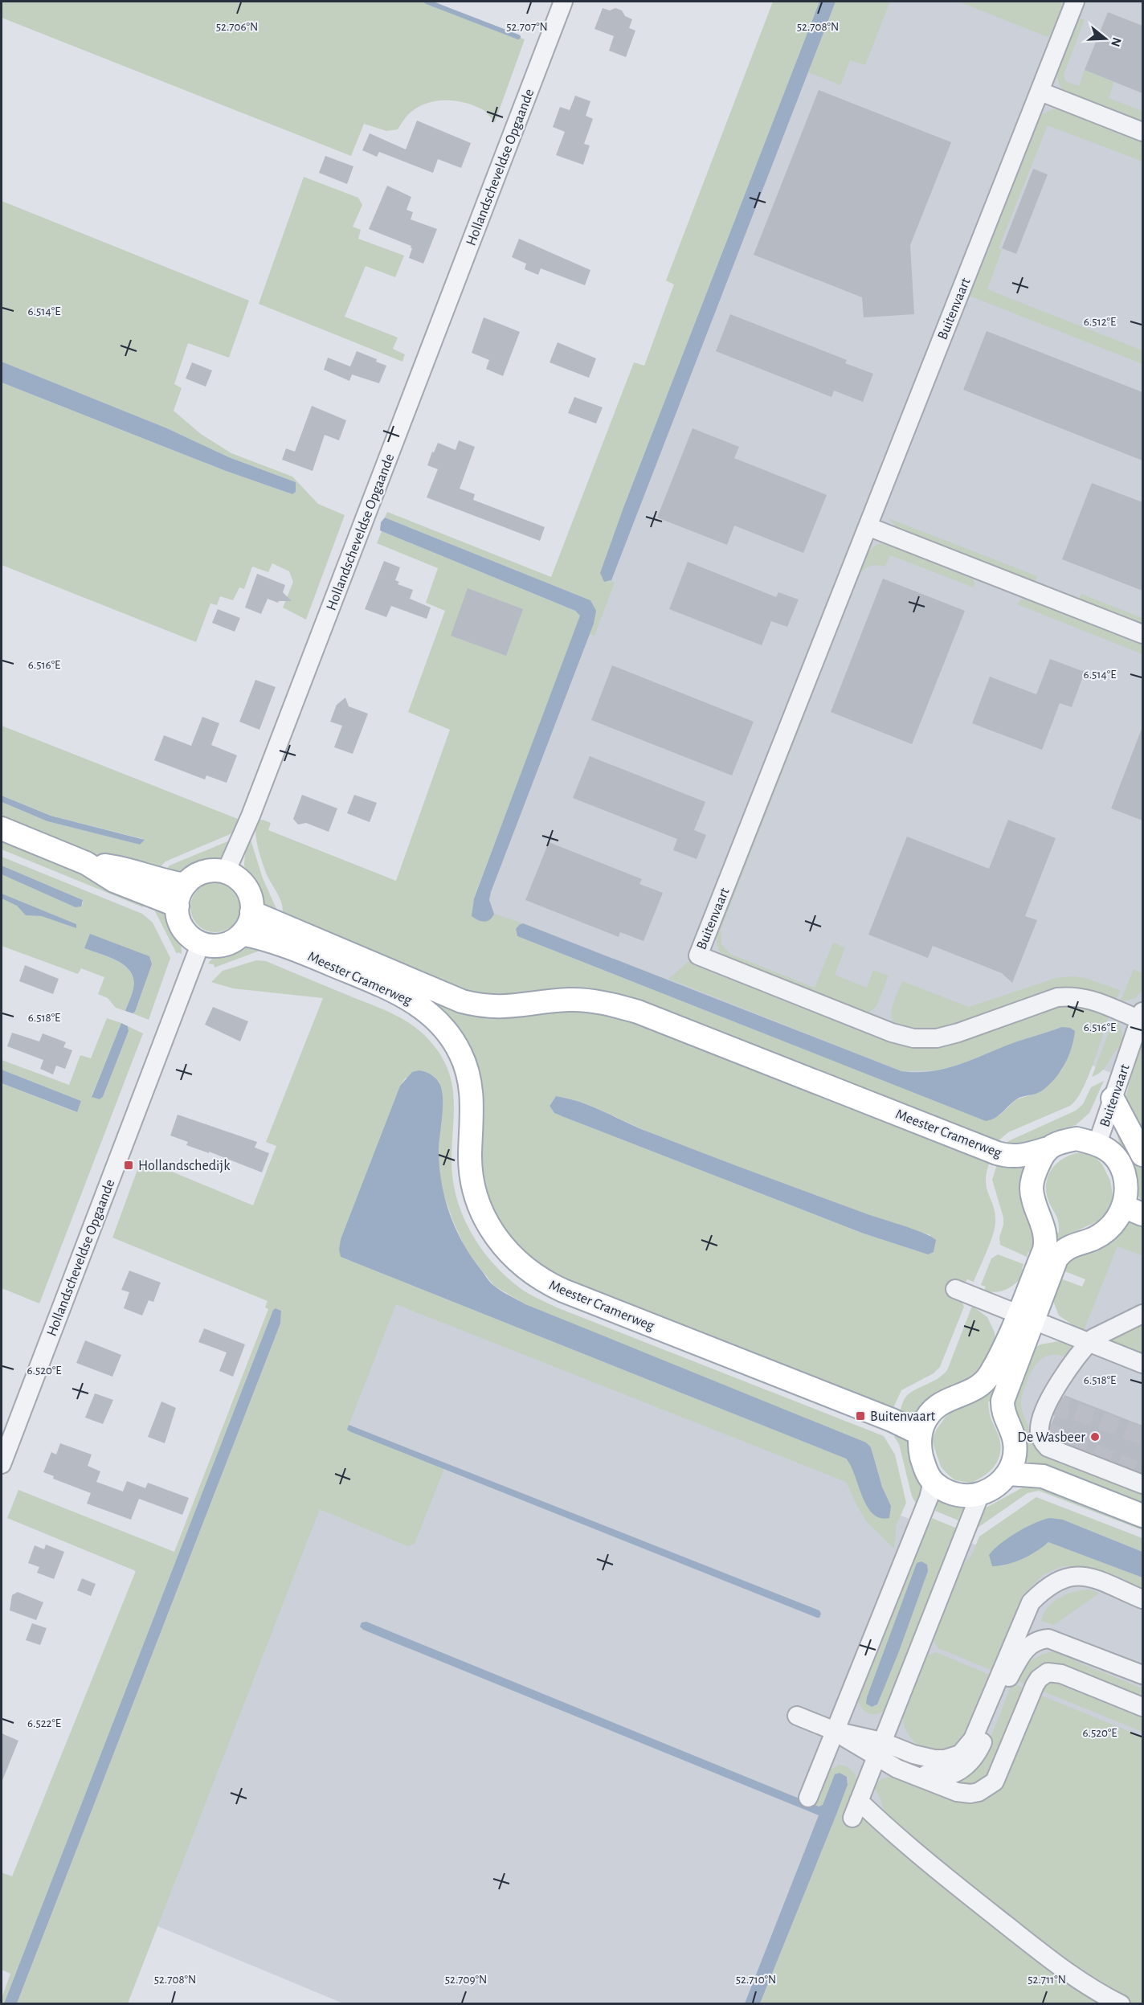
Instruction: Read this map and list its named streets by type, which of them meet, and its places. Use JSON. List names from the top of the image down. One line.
{"streets":{"main road":["Meester Cramerweg"],"street":["Hollandscheveldse Opgaande","Buitenvaart"]},"crossings":[["Hollandscheveldse Opgaande","Meester Cramerweg"],["Buitenvaart","Meester Cramerweg"]],"places":{"transit":["Hollandschedijk","Buitenvaart"],"other":["De Wasbeer"]},"north":"right","coordinates":["52.706°N","52.707°N","52.708°N","6.514°E","6.512°E","6.516°E","6.518°E","6.520°E","6.522°E","52.709°N","52.710°N","52.711°N"]}
